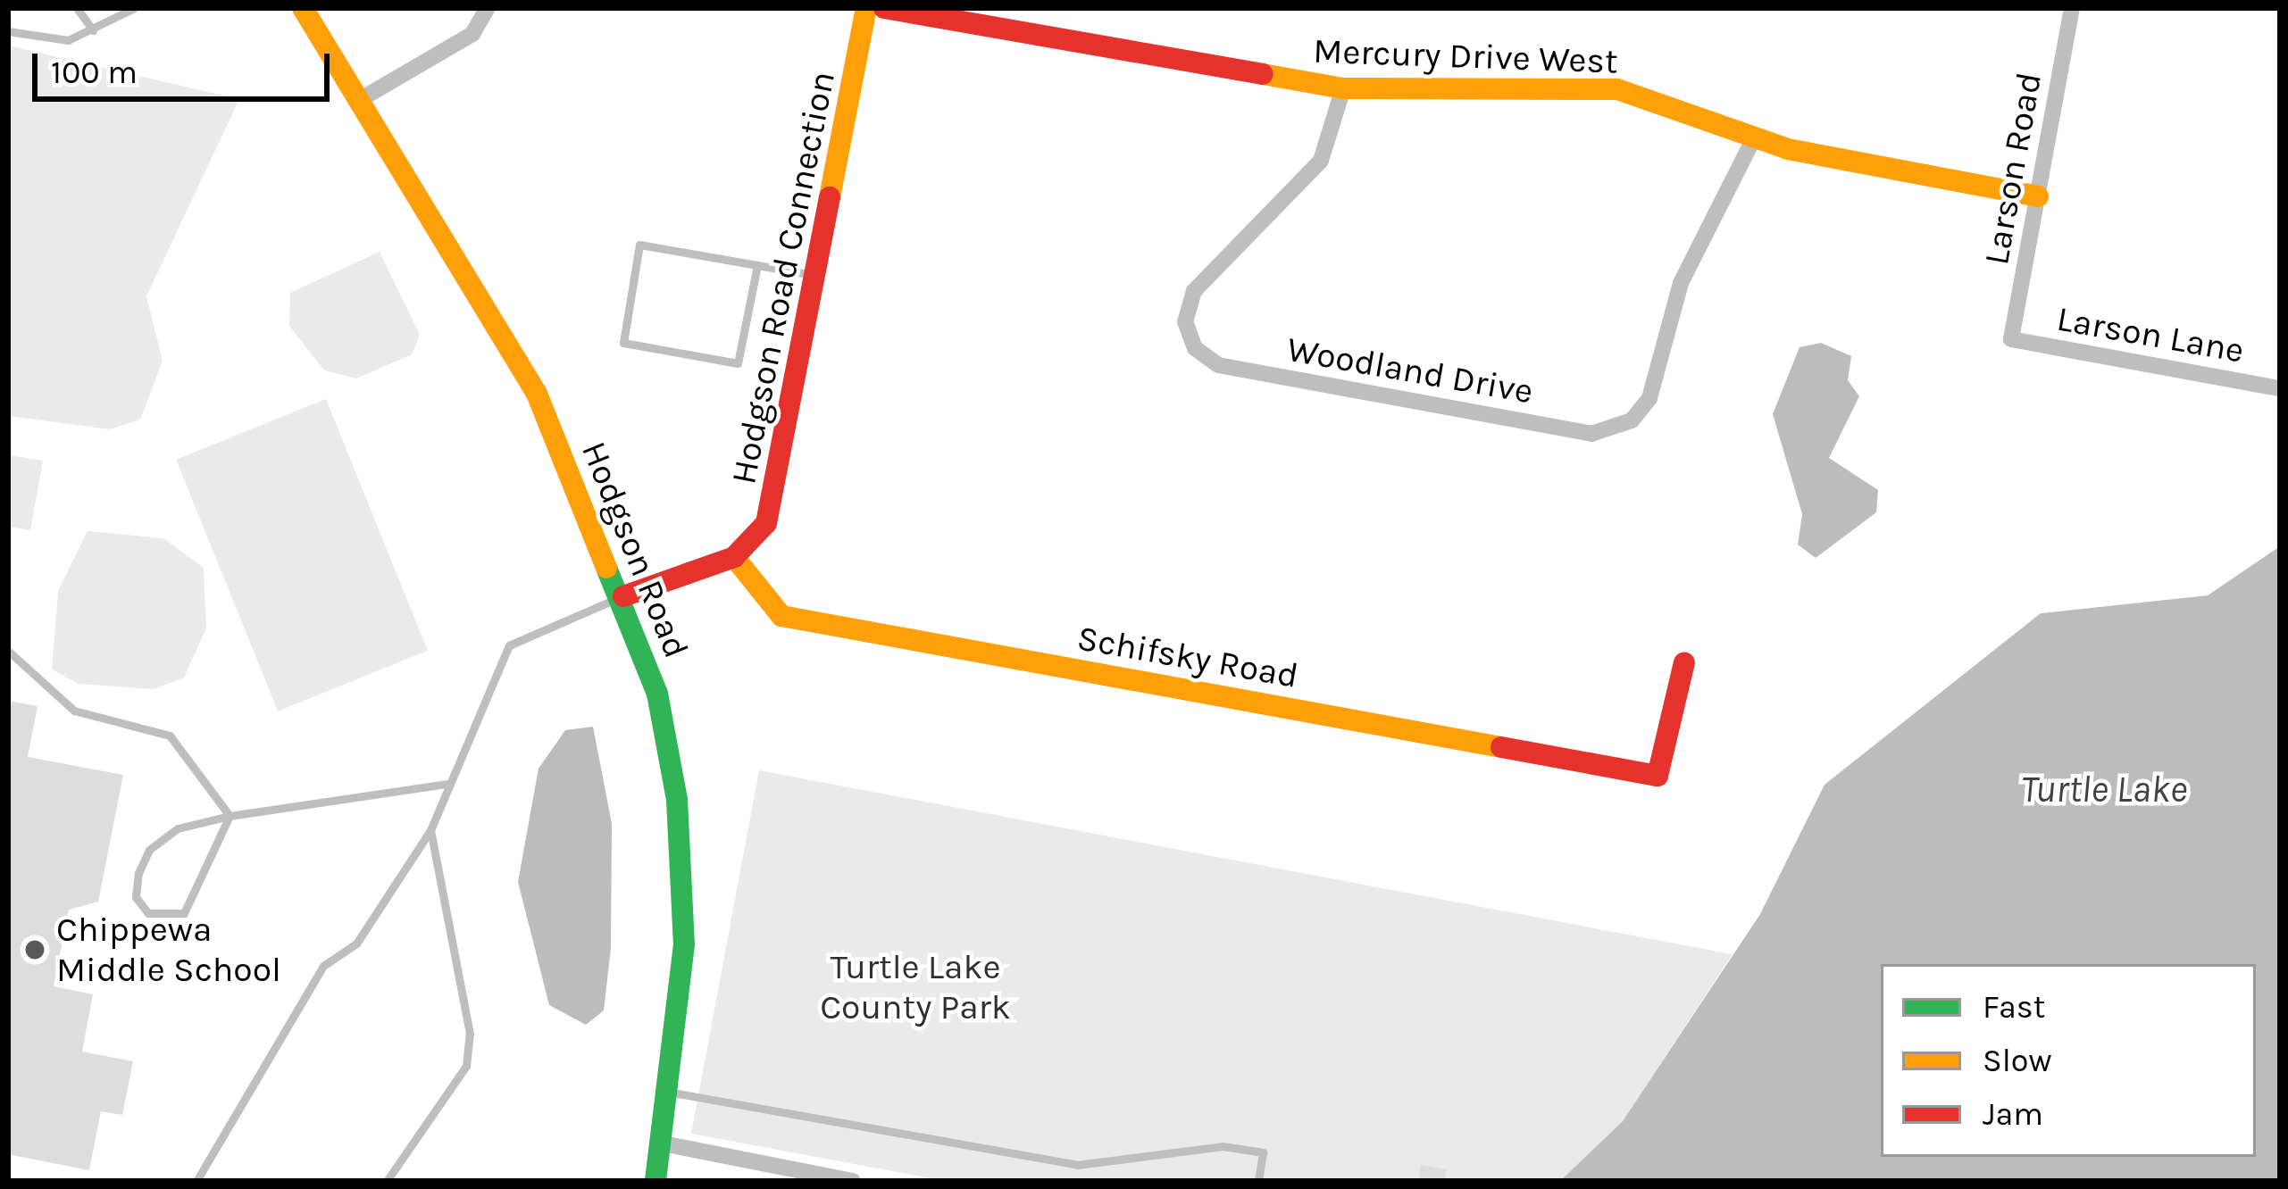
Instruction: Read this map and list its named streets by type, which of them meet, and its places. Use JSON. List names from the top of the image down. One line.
{"streets":{"street":["Mercury Drive West","Larson Road","Hodgson Road Connection","Larson Lane","Woodland Drive","Hodgson Road","Schifsky Road"]},"crossings":[["Mercury Drive West","Larson Road"],["Mercury Drive West","Woodland Drive"],["Larson Road","Larson Lane"],["Hodgson Road Connection","Schifsky Road"]],"water":["Turtle Lake"],"parks":["Turtle Lake County Park"],"places":["Chippewa Middle School"],"legend":["Fast","Slow","Jam"],"scale_bar":"100 m"}
